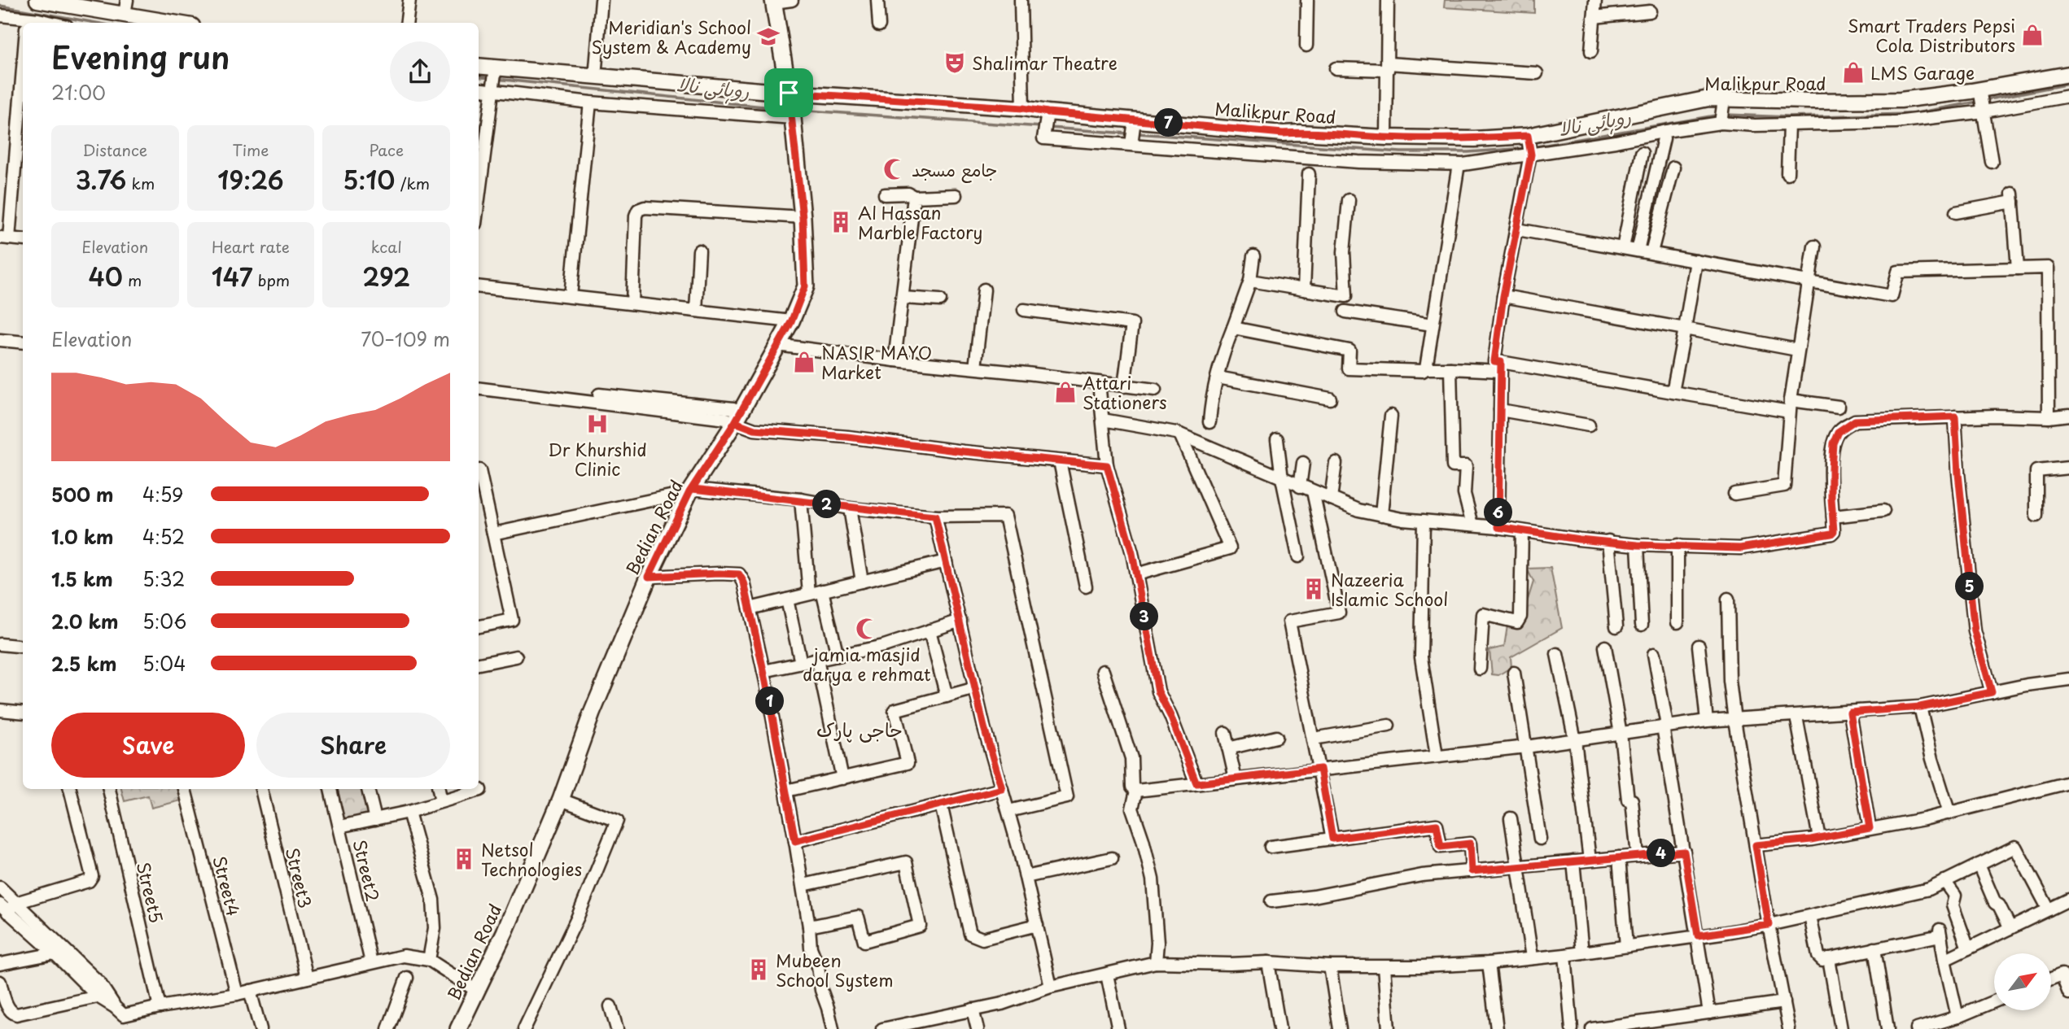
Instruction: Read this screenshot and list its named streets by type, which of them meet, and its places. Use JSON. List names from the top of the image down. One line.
{"streets":{"main road":["Bedian Road"],"street":["Malikpur Road","Street2","Street3","Street4","Street5"]},"crossings":[["Malikpur Road","Bedian Road"]],"districts":["حاجی پارک"],"water":["روہائی نالا"],"places":{"shop":["Smart Traders Pepsi Cola Distributors","LMS Garage","NASIR MAYO Market","Attari Stationers"],"school or university":["Meridian's School System & Academy"],"theatre":["Shalimar Theatre"],"mosque":["جامع مسجد","jamia masjid darya e rehmat"],"building":["Al Hassan Marble Factory","Nazeeria Islamic School","Netsol Technologies","Mubeen School System"],"hospital":["Dr Khurshid Clinic"]},"north":"top right","page":{"heading":["Evening run","21:00"],"pins":["7","2","6","5","3","1","4"],"stats":[["Distance","3.76 km"],["Time","19:26"],["Pace","5:10 /km"],["Elevation","40 m"],["Heart rate","147 bpm"],["kcal","292"]],"chart":["Elevation","70–109 m"],"list":[{"name":"500 m","note":"4:59"},{"name":"1.0 km","note":"4:52"},{"name":"1.5 km","note":"5:32"},{"name":"2.0 km","note":"5:06"},{"name":"2.5 km","note":"5:04"}],"buttons":["Save","Share"]}}
